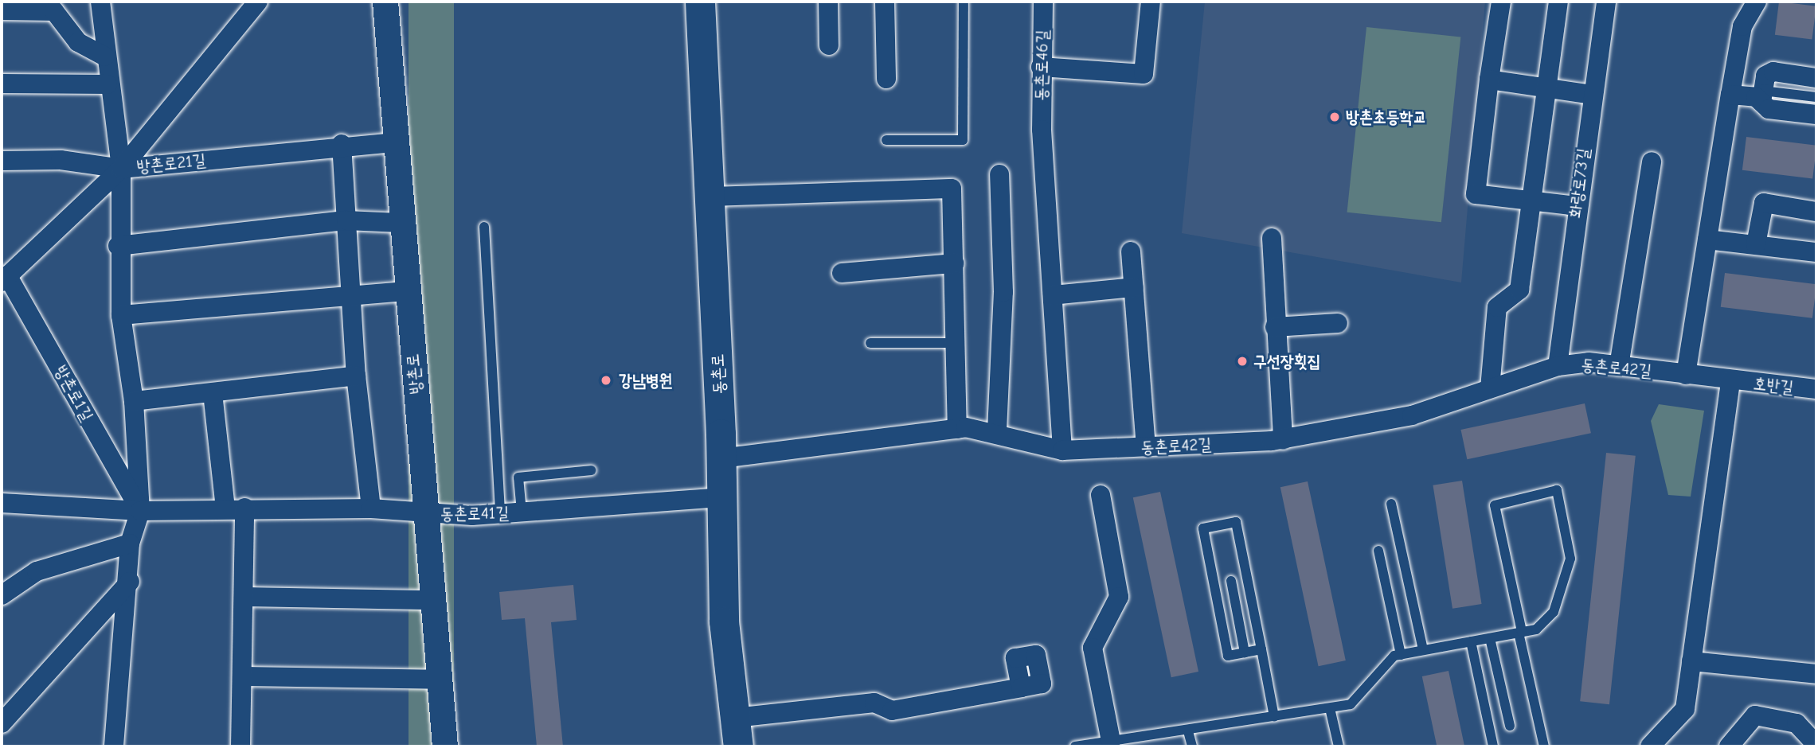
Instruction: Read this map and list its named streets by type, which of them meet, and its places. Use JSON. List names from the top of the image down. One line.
{"streets":{"main road":["동촌로"],"street":["동촌로46길","방촌로21길","화랑로73길","동촌로42길","방촌로","호반길","방촌로1길","동촌로41길"]},"crossings":[["방촌로21길","방촌로"],["방촌로21길","방촌로1길"],["화랑로73길","동촌로42길"],["동촌로42길","동촌로"],["동촌로42길","호반길"],["방촌로","동촌로41길"],["동촌로","동촌로41길"],["방촌로1길","동촌로41길"]],"places":["방촌초등학교","구선장횟집","강남병원"]}
